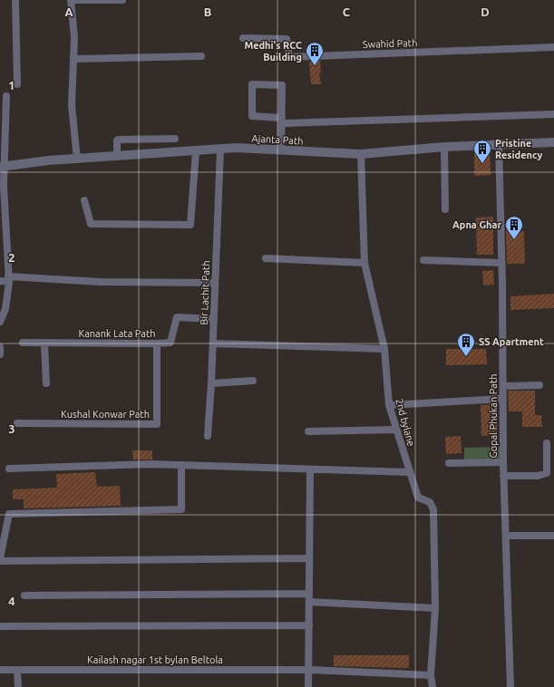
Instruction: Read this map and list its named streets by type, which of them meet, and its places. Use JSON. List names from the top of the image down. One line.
{"streets":{"street":["Swahid Path","Ajanta Path","Bir Lachit Path","Kanank Lata Path","Kushal Konwar Path","Gopal Phukan Path","2nd bylane","Kailash nagar 1st bylan Beltola"]},"crossings":[["Ajanta Path","Bir Lachit Path"],["Ajanta Path","Gopal Phukan Path"],["Ajanta Path","2nd bylane"],["Bir Lachit Path","Kanank Lata Path"],["Kanank Lata Path","Kushal Konwar Path"],["2nd bylane","Kailash nagar 1st bylan Beltola"]],"places":{"building":["Medhi's RCC Building","Pristine Residency","Apna Ghar","SS Apartment"]},"grid":{"columns":["A","B","C","D"],"rows":["1","2","3","4"]}}
